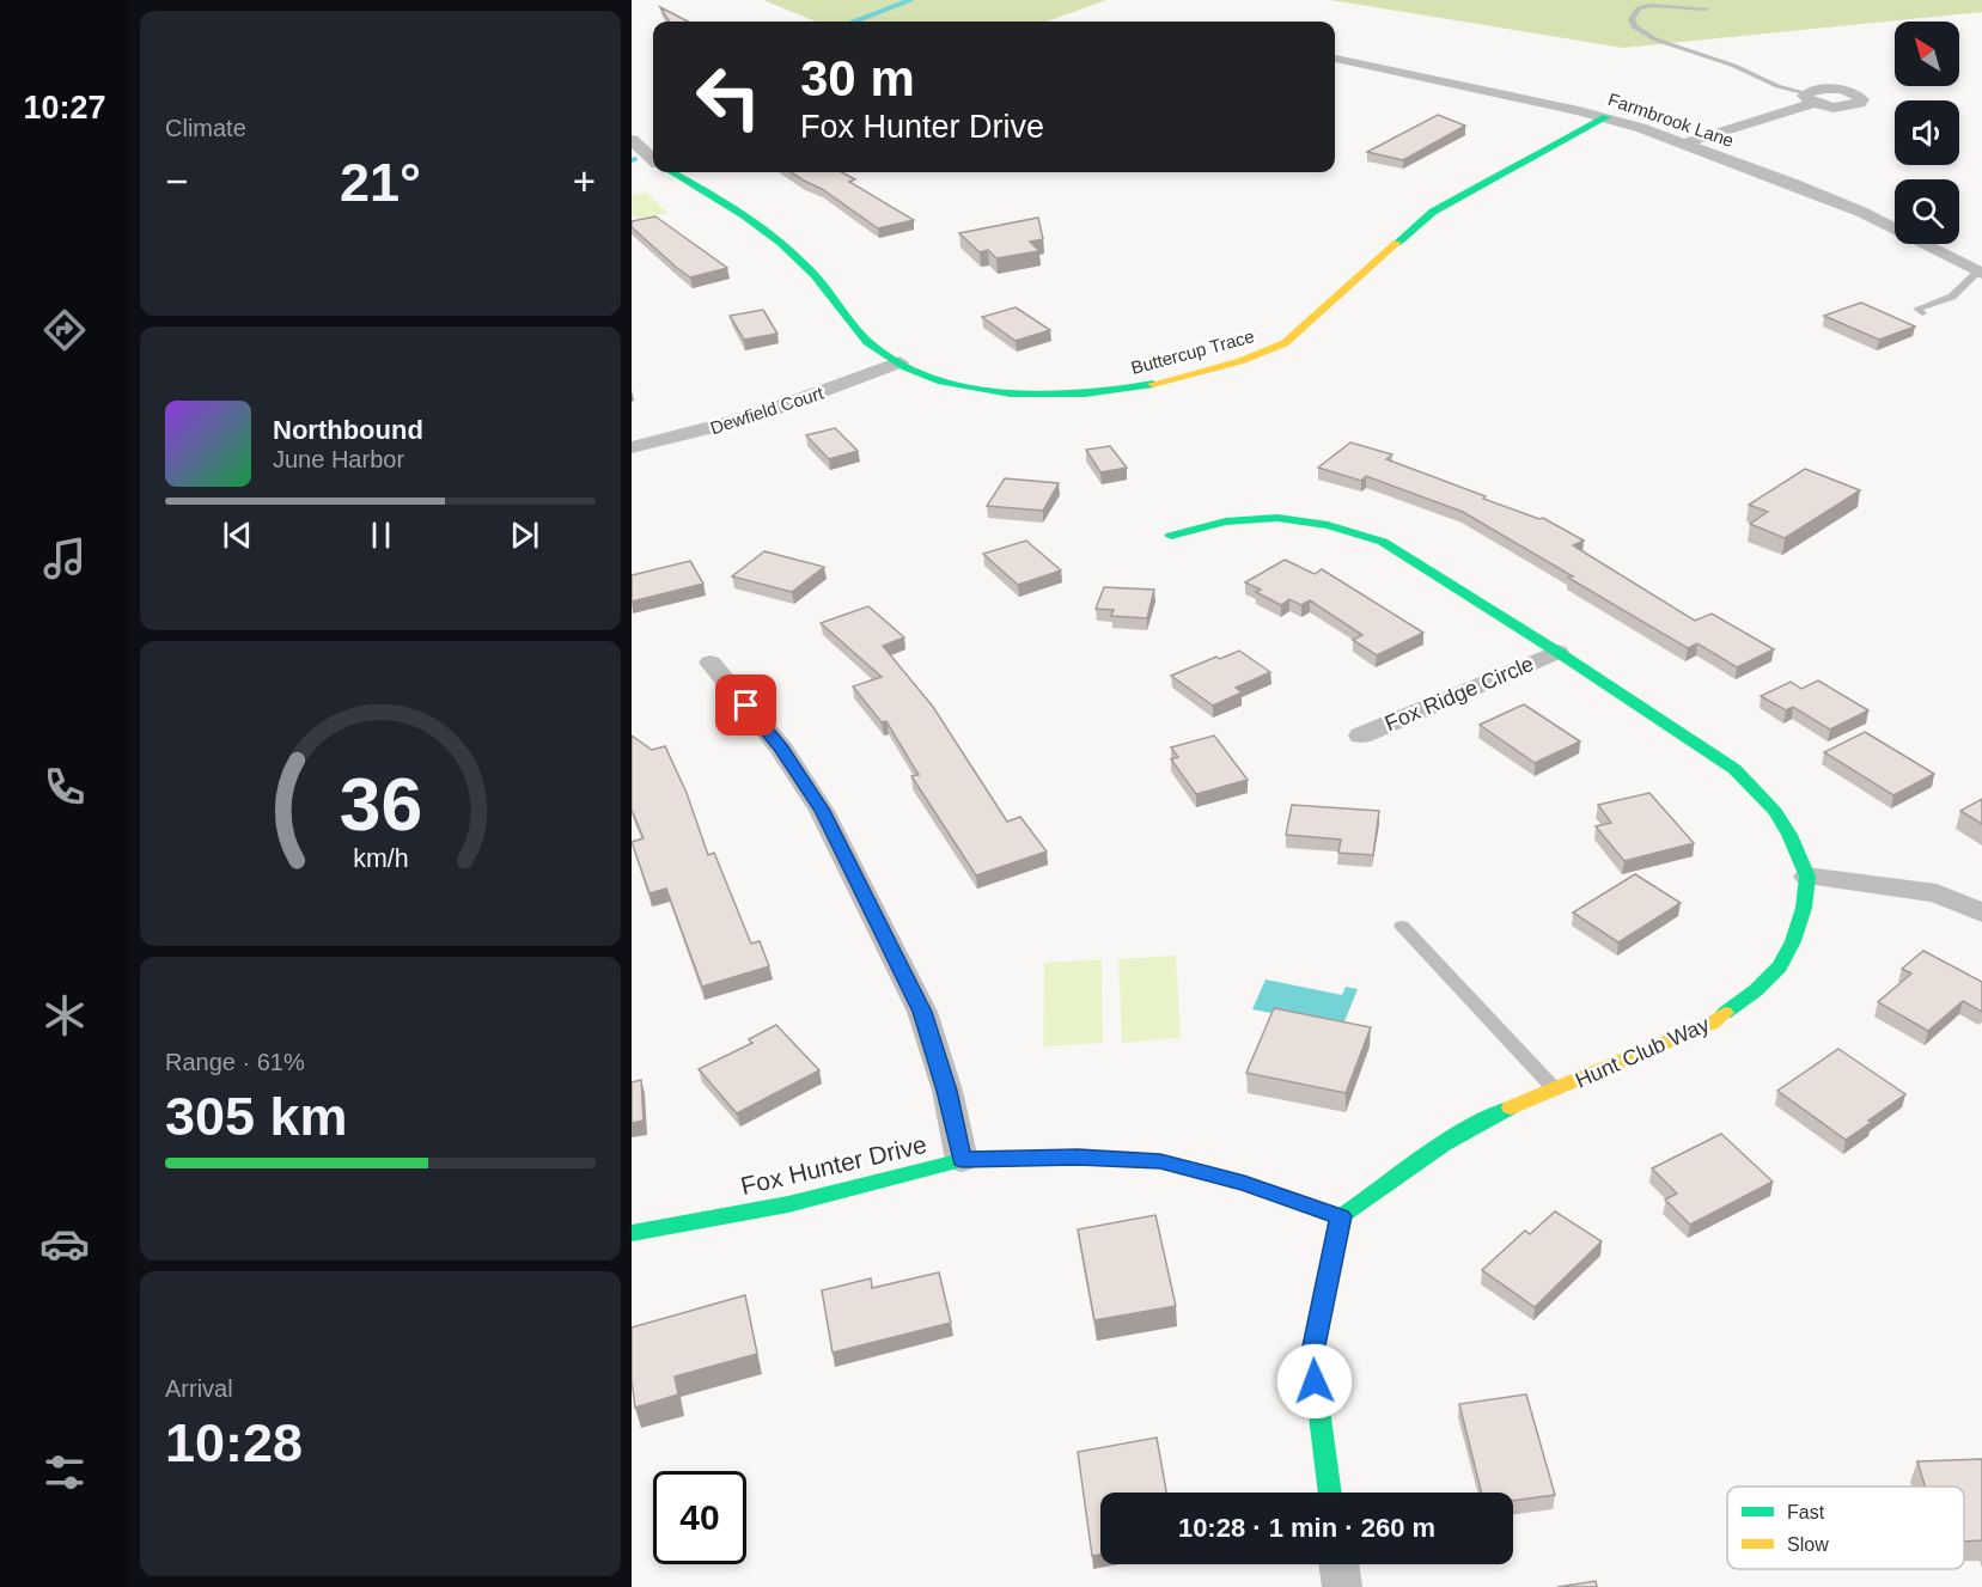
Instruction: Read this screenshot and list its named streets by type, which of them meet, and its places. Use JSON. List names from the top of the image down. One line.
{"streets":{"street":["Farmbrook Lane","Buttercup Trace","Dewfield Court","Fox Ridge Circle","Hunt Club Way","Fox Hunter Drive"]},"crossings":[["Farmbrook Lane","Buttercup Trace"],["Buttercup Trace","Dewfield Court"],["Hunt Club Way","Fox Hunter Drive"]],"legend":["Fast","Slow"],"north":"top left","page":{"tabs":"10:27","tile":["Climate",["Range · 61%","305 km"],["Arrival","10:28"]],"turn":["30 m","Fox Hunter Drive"],"heat":["−","21°","+"],"song":["Northbound","June Harbor"],"limit":"40","trip":"10:28 · 1 min · 260 m","gauge":["36","km/h"]}}
